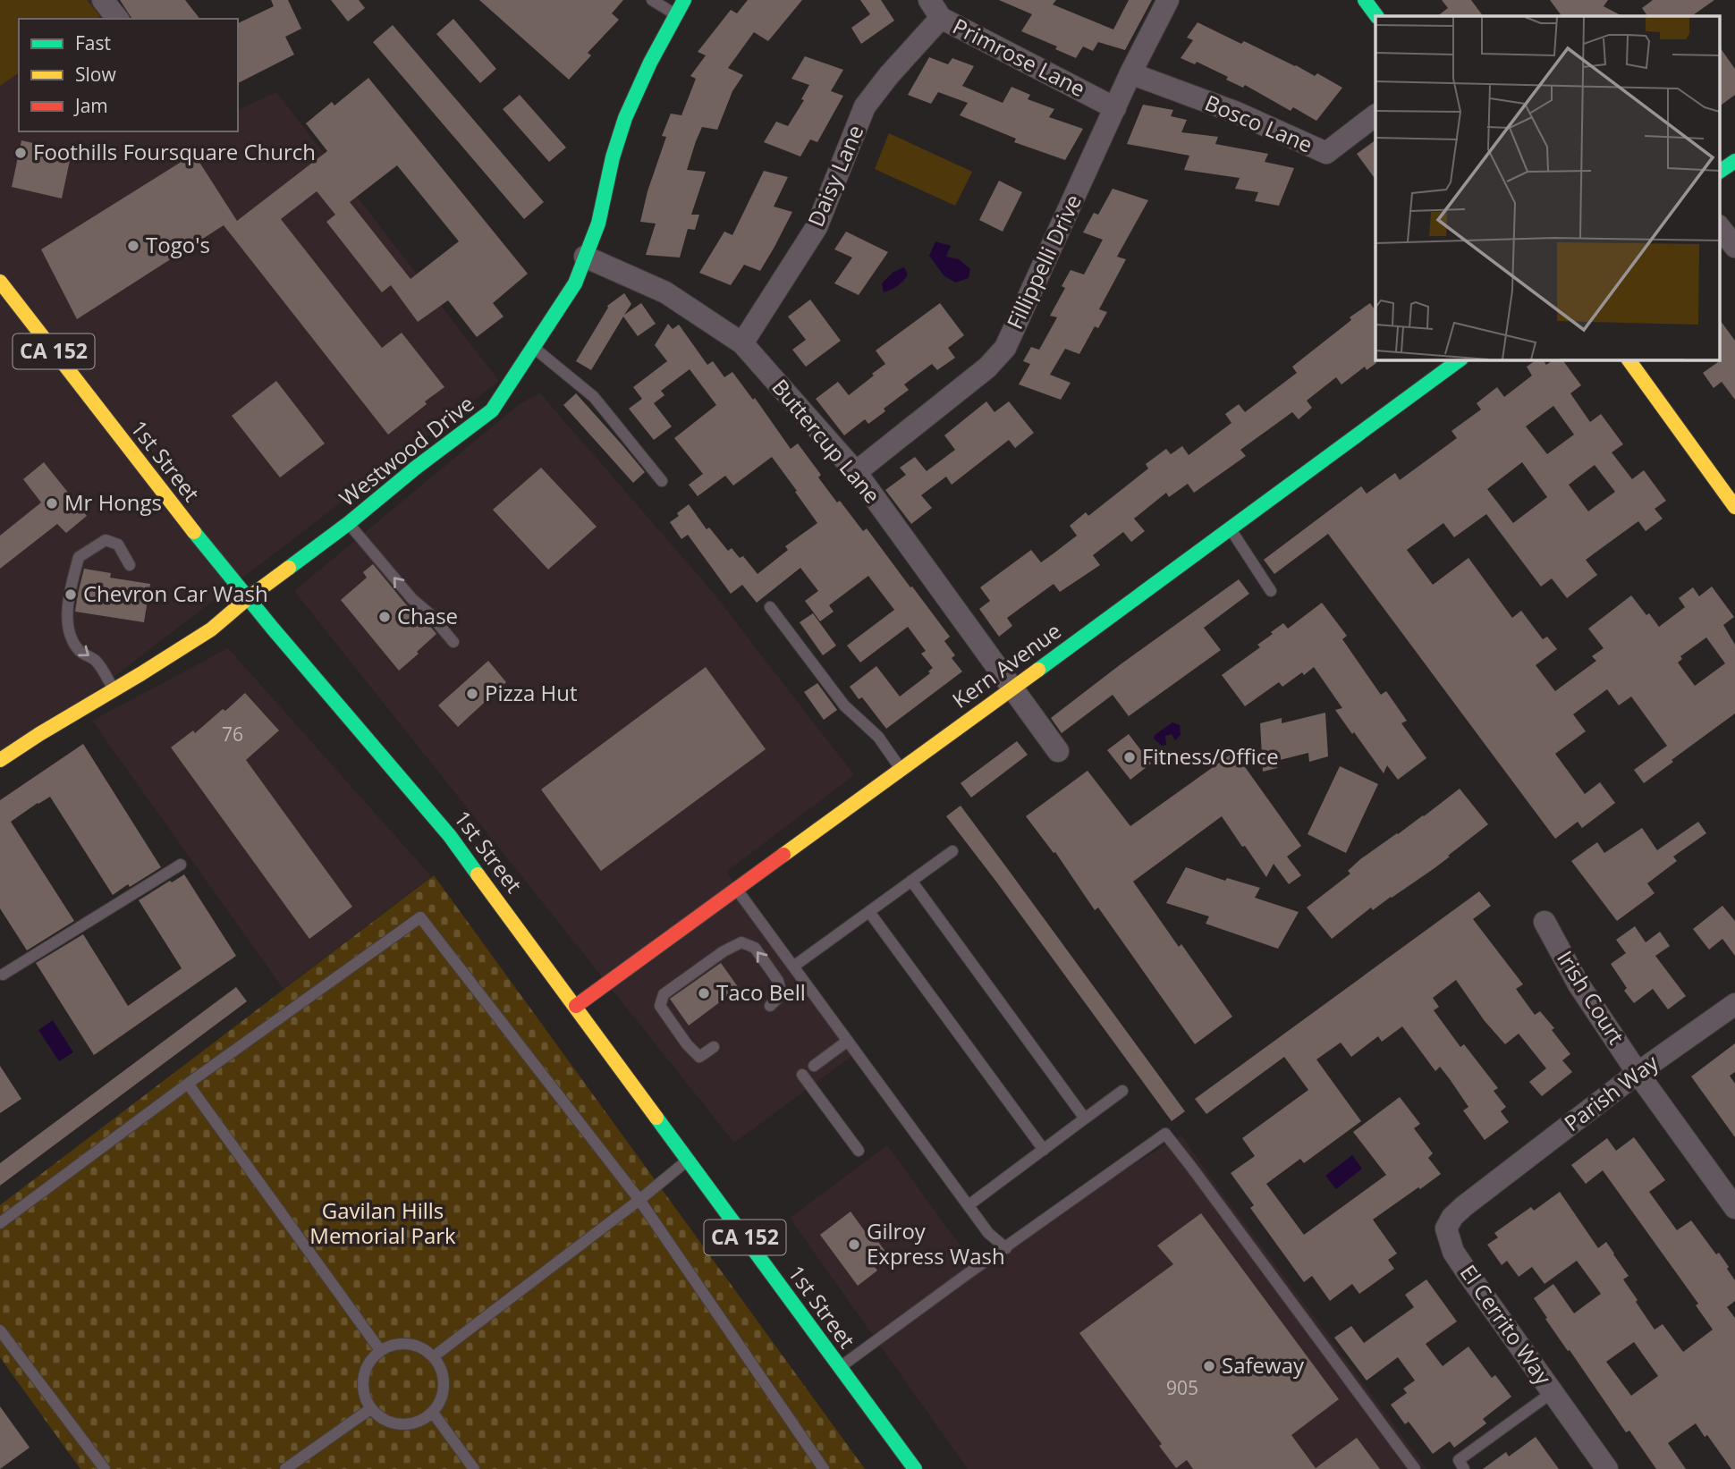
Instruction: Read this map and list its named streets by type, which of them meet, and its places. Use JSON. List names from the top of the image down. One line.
{"streets":{"street":["Primrose Lane","Bosco Lane","Daisy Lane","Fillippelli Drive","CA 152","Buttercup Lane","Westwood Drive","1st Street","Kern Avenue","Irish Court","Parish Way","El Cerrito Way"]},"crossings":[["Primrose Lane","Daisy Lane"],["Primrose Lane","Fillippelli Drive"],["Bosco Lane","Fillippelli Drive"],["Daisy Lane","Buttercup Lane"],["Fillippelli Drive","Buttercup Lane"],["Buttercup Lane","Westwood Drive"],["Buttercup Lane","Kern Avenue"],["Westwood Drive","1st Street"],["1st Street","Kern Avenue"],["Irish Court","Parish Way"],["Parish Way","El Cerrito Way"]],"parks":["Gavilan Hills Memorial Park"],"places":["Foothills Foursquare Church","Togo's","Mr Hongs","Chevron Car Wash","Chase","Pizza Hut","Fitness/Office","Taco Bell","Gilroy Express Wash","Safeway"],"house_numbers":["76","905"],"legend":["Fast","Slow","Jam"]}
